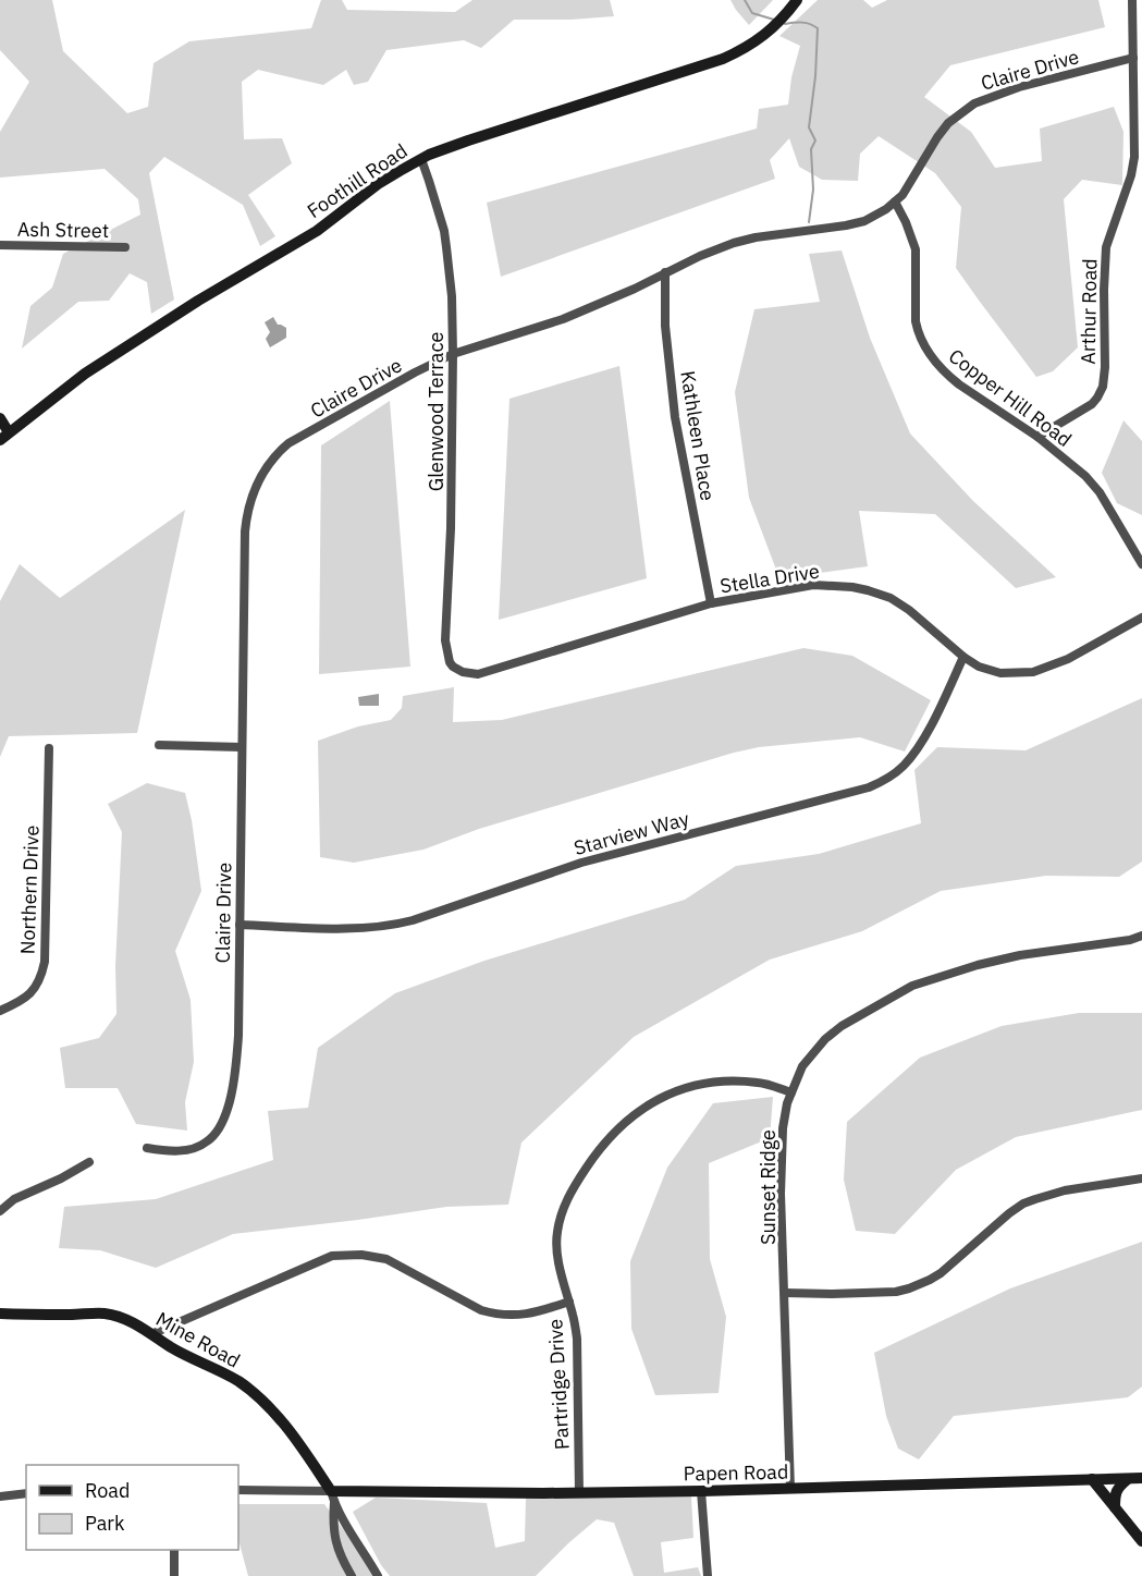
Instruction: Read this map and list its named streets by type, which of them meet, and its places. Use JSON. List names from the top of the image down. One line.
{"streets":{"street":["Claire Drive","Foothill Road","Ash Street","Arthur Road","Copper Hill Road","Glenwood Terrace","Kathleen Place","Stella Drive","Starview Way","Northern Drive","Sunset Ridge","Mine Road","Partridge Drive","Papen Road"]},"crossings":[["Claire Drive","Arthur Road"],["Claire Drive","Copper Hill Road"],["Claire Drive","Glenwood Terrace"],["Claire Drive","Kathleen Place"],["Claire Drive","Starview Way"],["Foothill Road","Glenwood Terrace"],["Arthur Road","Copper Hill Road"],["Glenwood Terrace","Stella Drive"],["Kathleen Place","Stella Drive"],["Stella Drive","Starview Way"],["Sunset Ridge","Partridge Drive"],["Sunset Ridge","Papen Road"],["Mine Road","Papen Road"],["Partridge Drive","Papen Road"]],"legend":["Road","Park"]}
